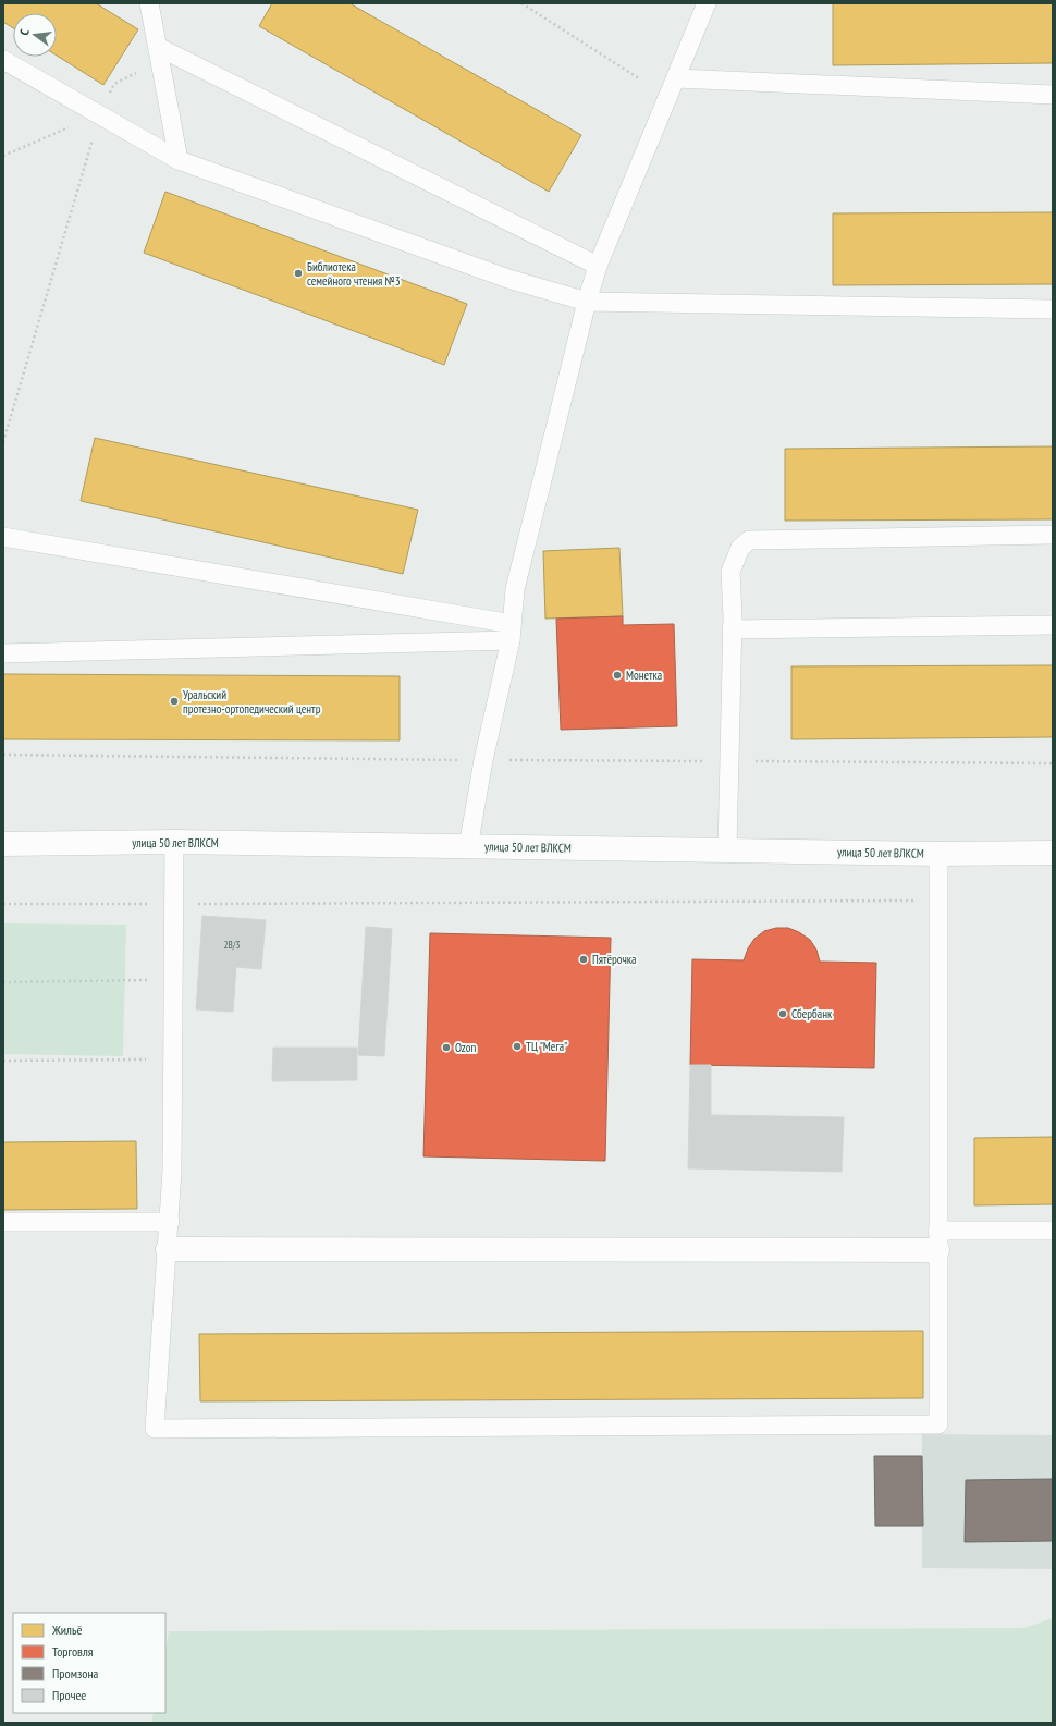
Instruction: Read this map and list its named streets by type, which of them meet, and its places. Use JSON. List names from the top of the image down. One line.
{"streets":{"street":["улица 50 лет ВЛКСМ"]},"places":["Библиотека семейного чтения №3","Монетка","Уральский протезно-ортопедический центр","Пятёрочка","Сбербанк","ТЦ \"Мега\"","Ozon"],"house_numbers":["2В/3"],"legend":["Жильё","Торговля","Промзона","Прочее"],"north":"left"}
